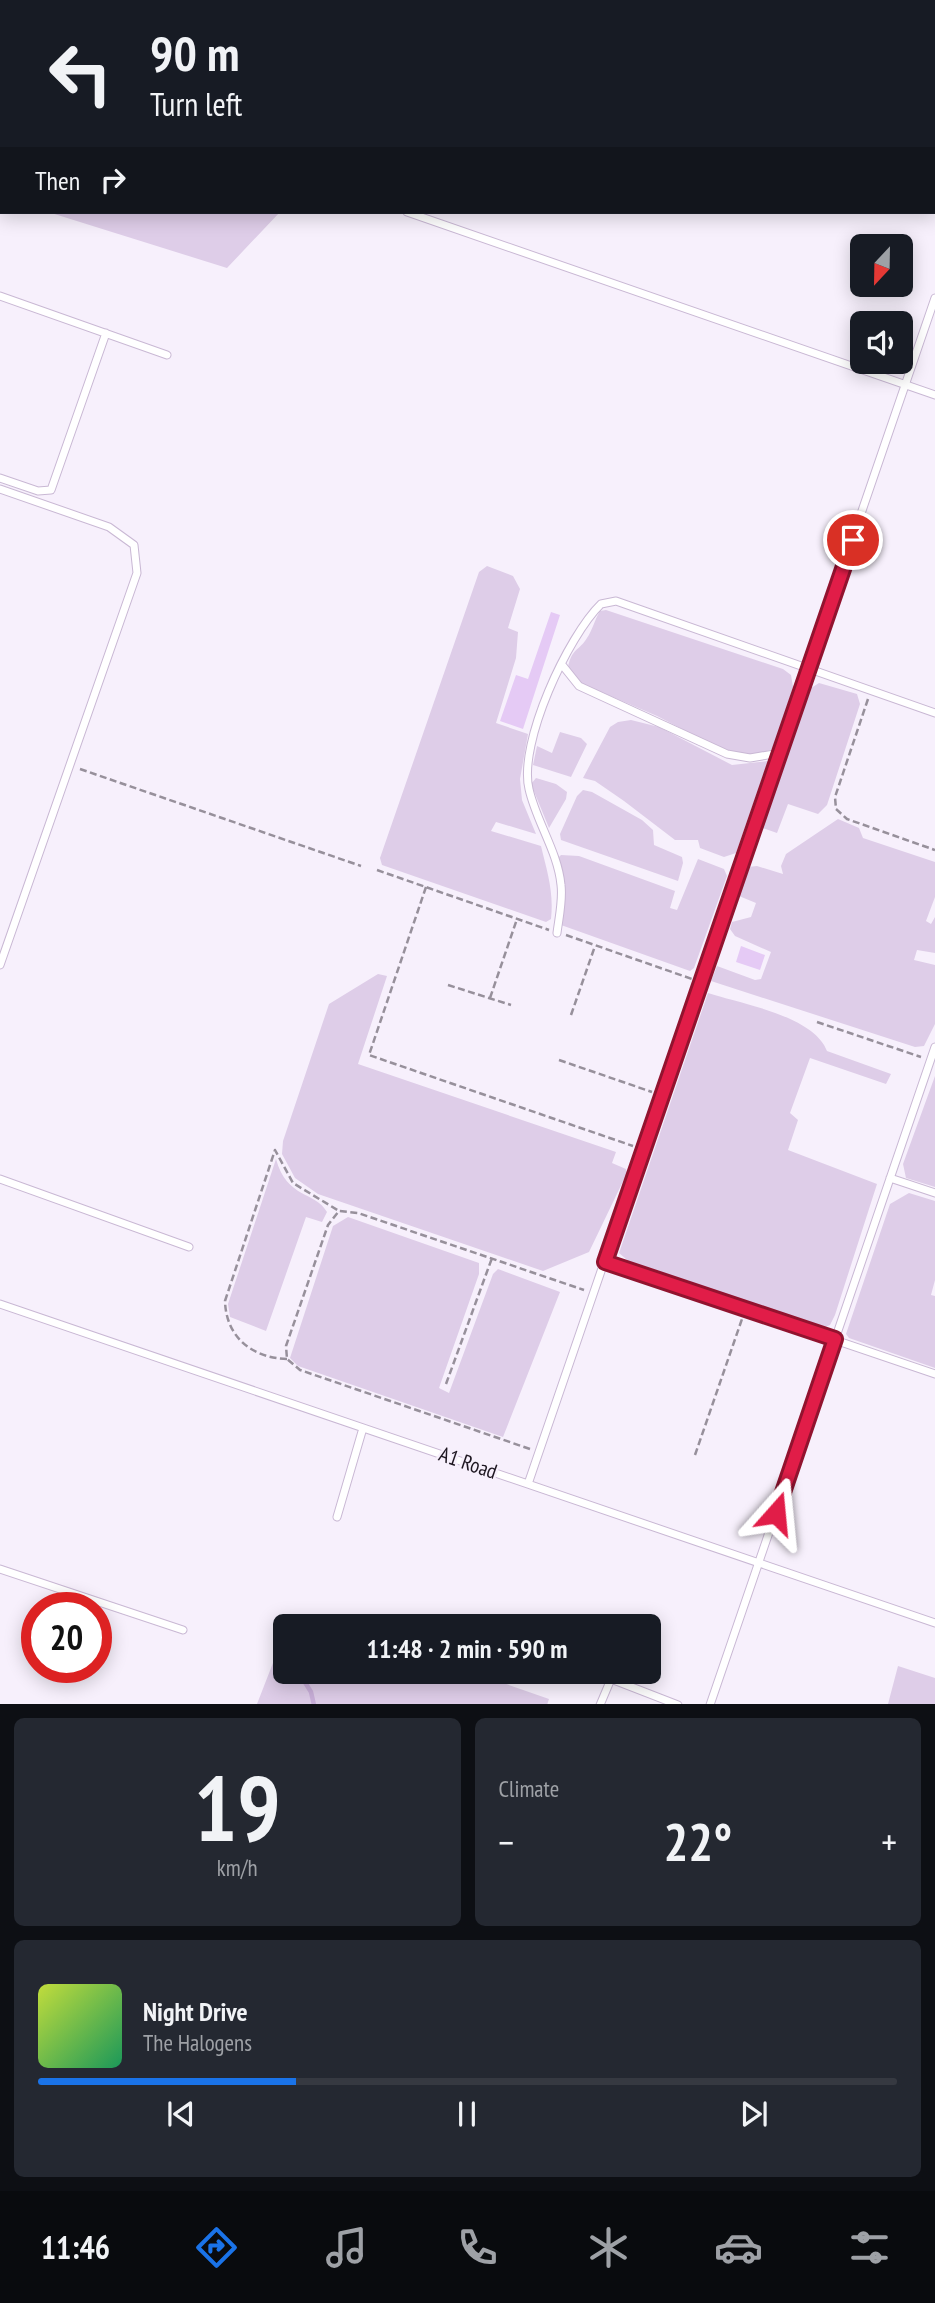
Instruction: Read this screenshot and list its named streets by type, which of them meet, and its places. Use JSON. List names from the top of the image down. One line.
{"streets":{"lane":["A1 Road"]},"north":"bottom","page":{"turn":["90 m","Turn left"],"then":"Then","limit":"20","trip":"11:48 · 2 min · 590 m","tile":[["19","km/h"],"Climate"],"heat":["−","22°","+"],"song":["Night Drive","The Halogens"],"tabs":"11:46"}}
